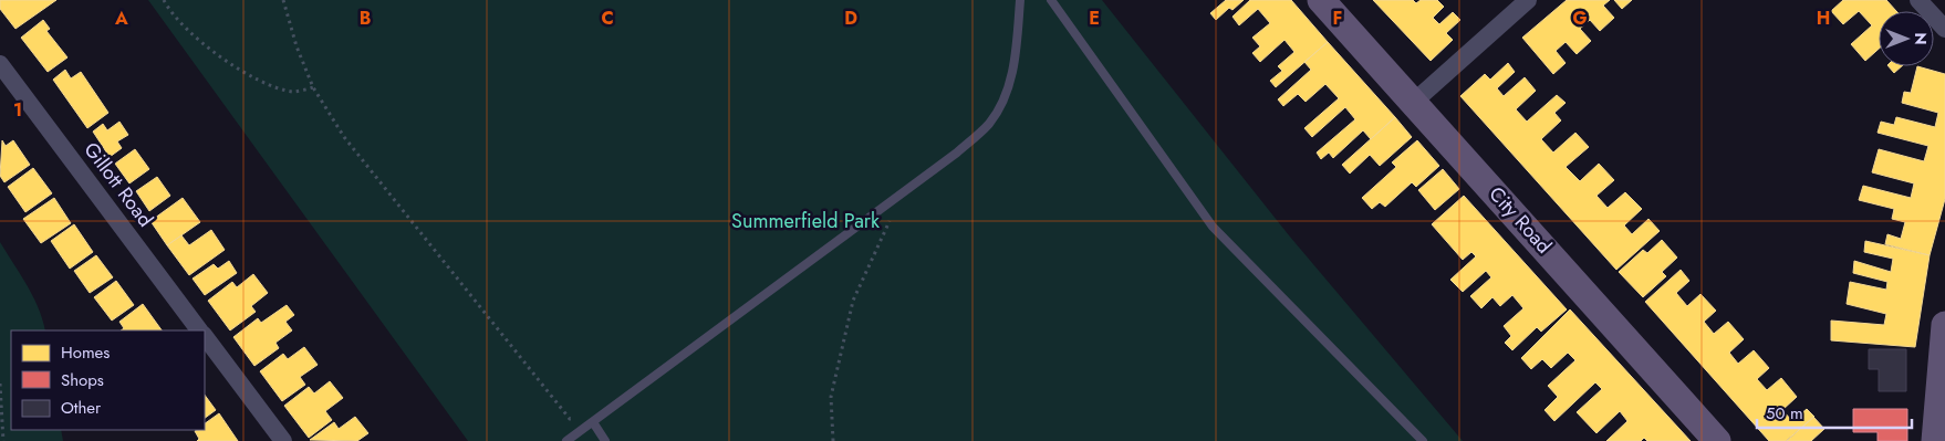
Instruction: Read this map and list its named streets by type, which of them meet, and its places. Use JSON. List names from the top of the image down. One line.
{"streets":{"main road":["City Road"],"street":["Gillott Road"]},"parks":["Summerfield Park"],"legend":["Homes","Shops","Other"],"scale_bar":"50 m","north":"right","grid":{"columns":["A","B","C","D","E","F","G","H"],"rows":["1"]}}
